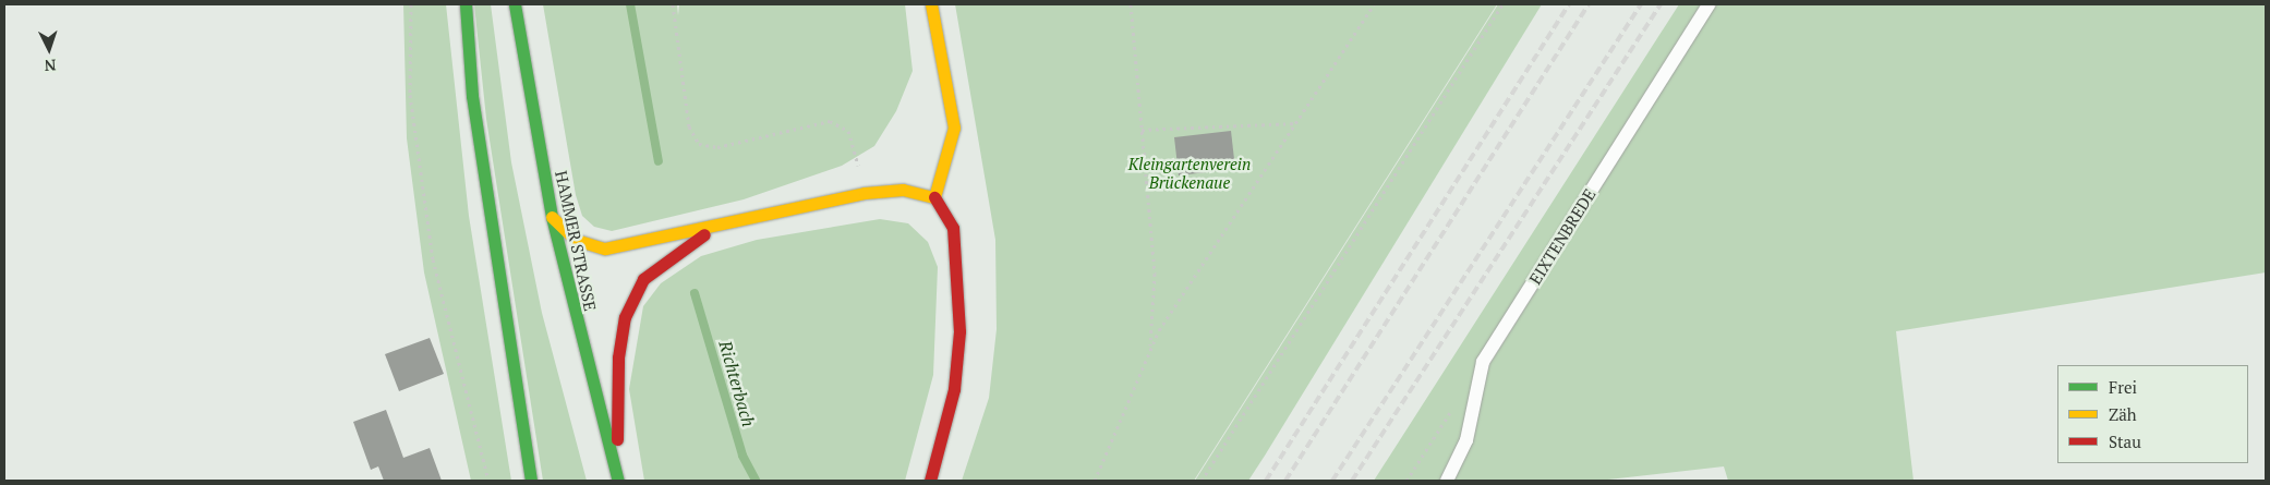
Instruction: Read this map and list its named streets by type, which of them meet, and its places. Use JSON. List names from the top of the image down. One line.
{"streets":{"main road":["HAMMER STRASSE"],"lane":["EIXTENBREDE"]},"water":["Richterbach"],"parks":["Kleingartenverein Brückenaue"],"legend":["Frei","Zäh","Stau"],"north":"bottom"}
